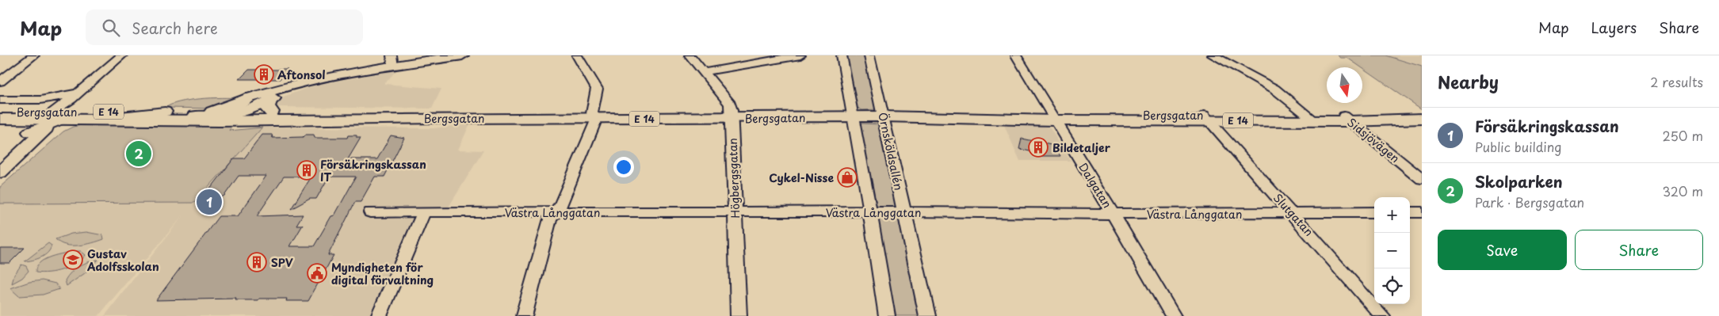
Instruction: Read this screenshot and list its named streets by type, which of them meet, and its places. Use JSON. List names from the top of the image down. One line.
{"streets":{"highway":["Bergsgatan","E 14"],"street":["Sidsjövägen","Örnsköldsallén","Högbergsgatan","Dalgatan","Västra Långgatan","Slutgatan"]},"crossings":[["Bergsgatan","Sidsjövägen"],["Bergsgatan","Örnsköldsallén"],["Bergsgatan","Högbergsgatan"],["Bergsgatan","Dalgatan"],["Bergsgatan","Slutgatan"],["Örnsköldsallén","Västra Långgatan"],["Högbergsgatan","Västra Långgatan"],["Dalgatan","Västra Långgatan"],["Västra Långgatan","Slutgatan"]],"places":{"building":["Aftonsol","Bildetaljer","Försäkringskassan IT","SPV"],"shop":["Cykel-Nisse"],"school or university":["Gustav Adolfsskolan"],"public building":["Myndigheten för digital förvaltning"]},"north":"bottom","page":{"header":"Map","search":"Search here","nav":["Map","Layers","Share"],"heading":["Nearby","2 results"],"list":[{"mark":"1","name":"Försäkringskassan","note":"Public building","value":"250 m"},{"mark":"2","name":"Skolparken","note":"Park · Bergsgatan","value":"320 m"}],"pins":["2","1"],"map_buttons":["+","−"],"buttons":["Save","Share"]}}
